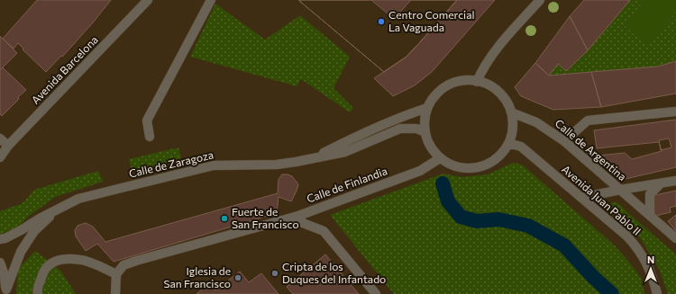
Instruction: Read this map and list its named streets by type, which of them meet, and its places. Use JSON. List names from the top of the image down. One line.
{"streets":{"street":["Avenida Barcelona","Calle de Argentina","Calle de Zaragoza","Calle de Finlandia","Avenida Juan Pablo II"]},"crossings":[["Calle de Argentina","Calle de Zaragoza"],["Calle de Argentina","Calle de Finlandia"],["Calle de Argentina","Avenida Juan Pablo II"],["Calle de Zaragoza","Calle de Finlandia"],["Calle de Zaragoza","Avenida Juan Pablo II"],["Calle de Finlandia","Avenida Juan Pablo II"]],"places":["Centro Comercial La Vaguada","Fuerte de San Francisco","Cripta de los Duques del Infantado","Iglesia de San Francisco"],"north":"top"}
